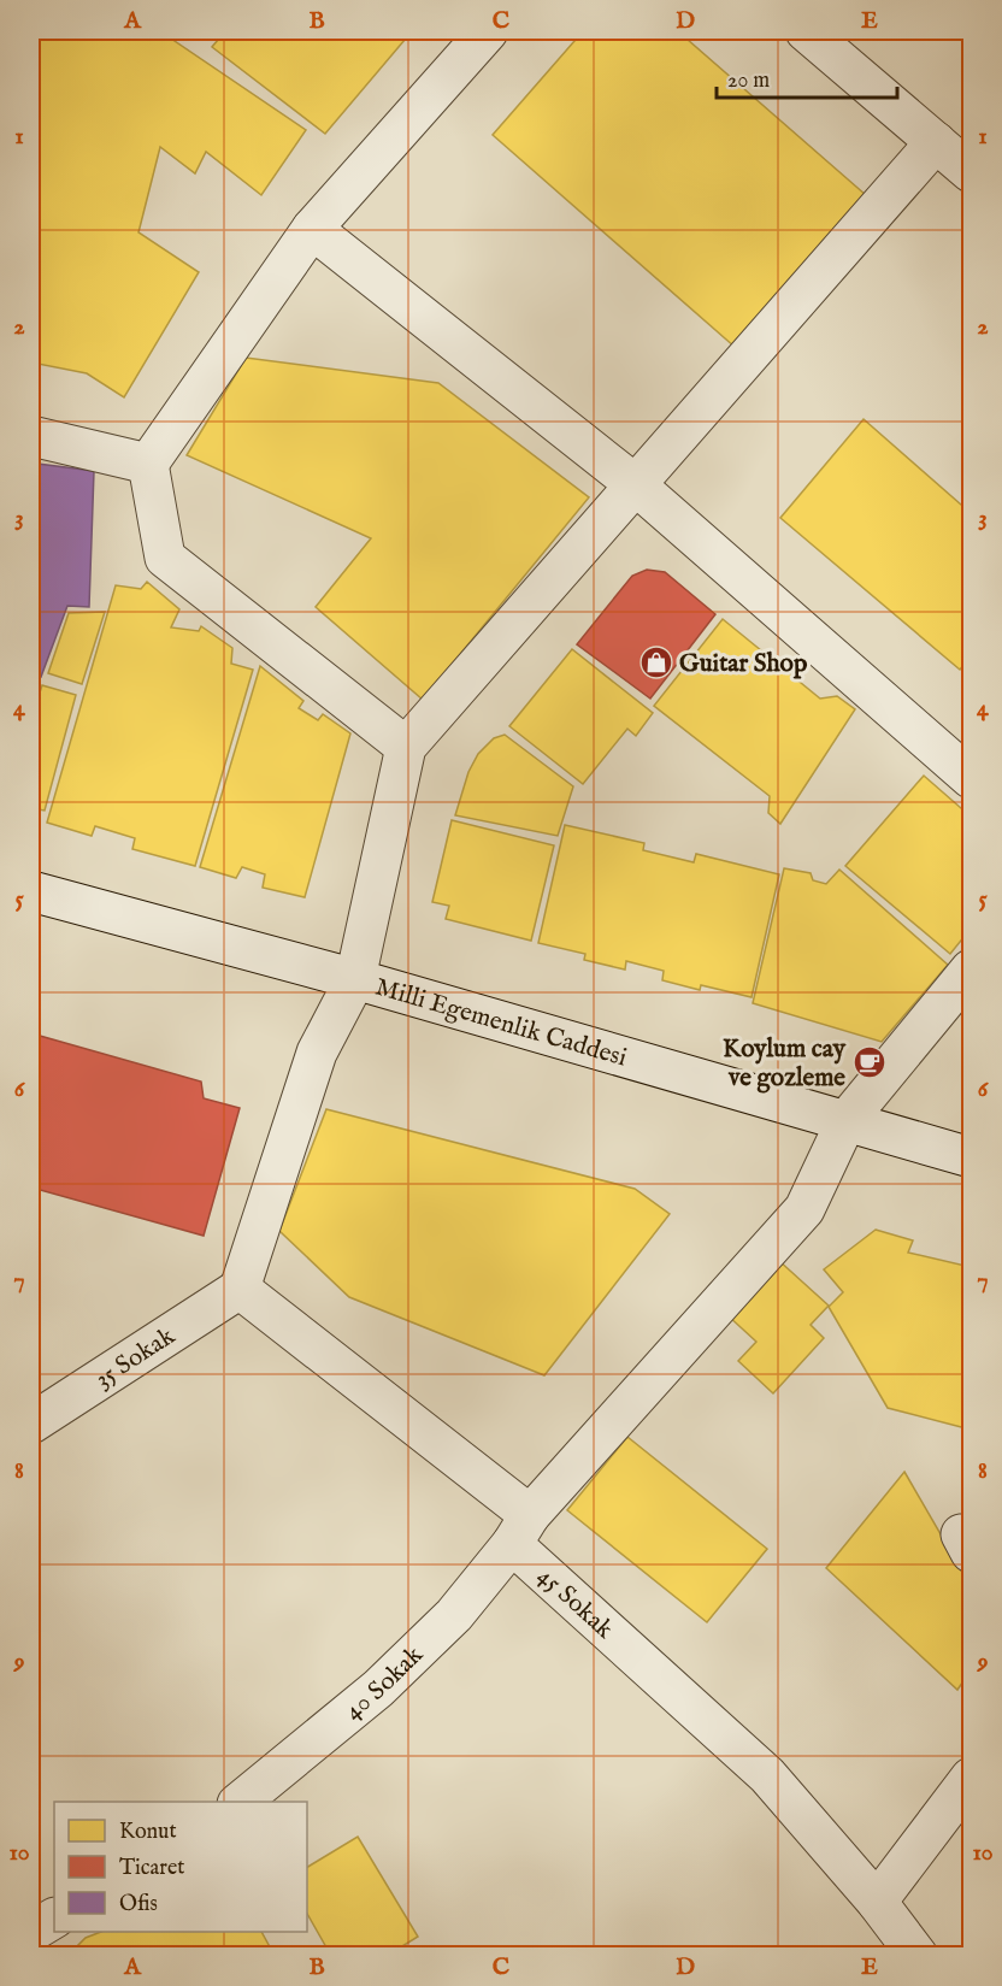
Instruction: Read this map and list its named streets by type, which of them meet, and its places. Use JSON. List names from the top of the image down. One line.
{"streets":{"street":["Milli Egemenlik Caddesi","35 Sokak","45 Sokak","40 Sokak"]},"crossings":[["Milli Egemenlik Caddesi","40 Sokak"],["35 Sokak","45 Sokak"],["45 Sokak","40 Sokak"]],"places":{"shop":["Guitar Shop"],"cafe":["Koylum cay ve gozleme"]},"legend":["Konut","Ticaret","Ofis"],"scale_bar":"20 m","grid":{"columns":["A","B","C","D","E"],"rows":["1","2","3","4","5","6","7","8","9","10"]}}
